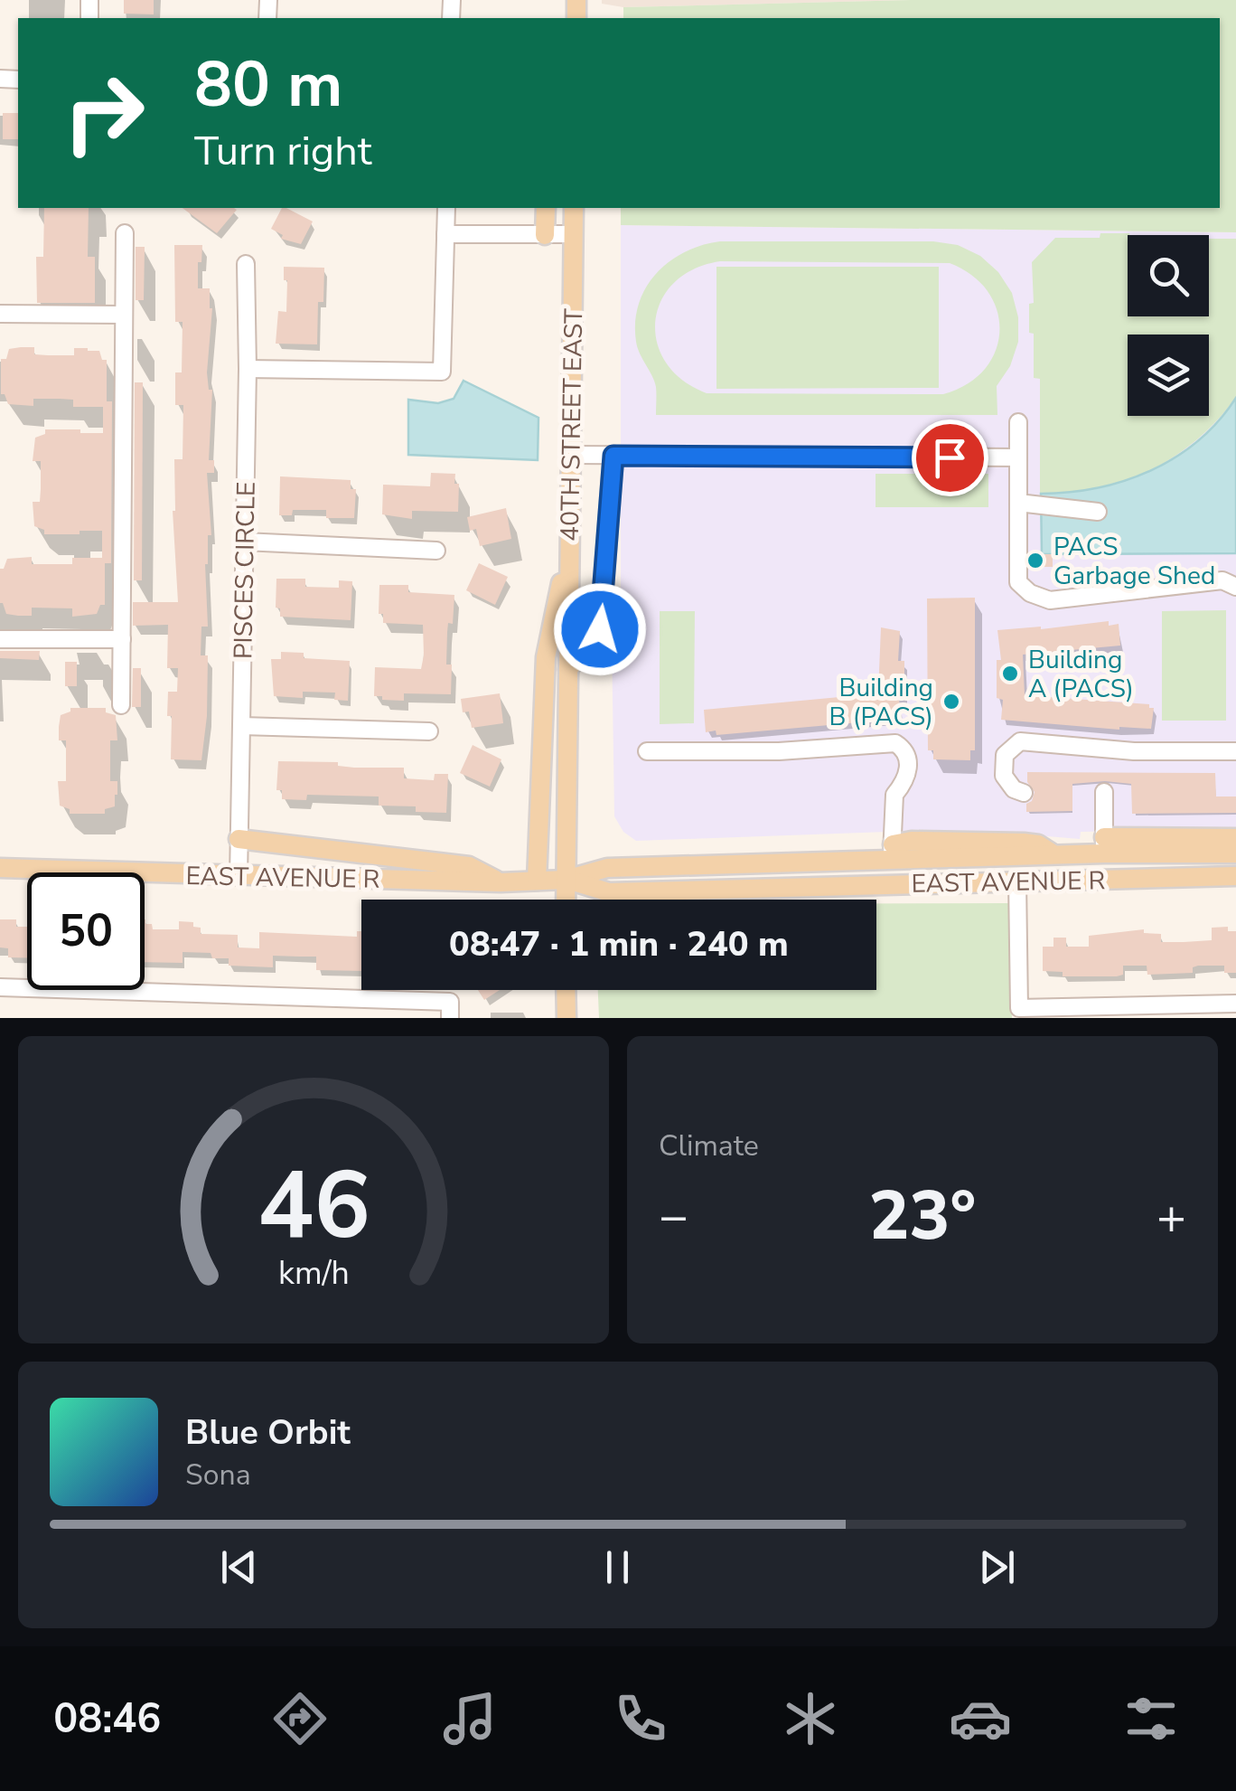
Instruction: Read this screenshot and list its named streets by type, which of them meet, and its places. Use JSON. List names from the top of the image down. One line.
{"streets":{"main road":["40TH STREET EAST","EAST AVENUE R"],"street":["PISCES CIRCLE"]},"crossings":[["40TH STREET EAST","EAST AVENUE R"],["PISCES CIRCLE","EAST AVENUE R"]],"places":["PACS Garbage Shed","Building A (PACS)","Building B (PACS)"],"page":{"turn":["80 m","Turn right"],"limit":"50","trip":"08:47 · 1 min · 240 m","tile":"Climate","heat":["−","23°","+"],"song":["Blue Orbit","Sona"],"tabs":"08:46","gauge":["46","km/h"]}}
